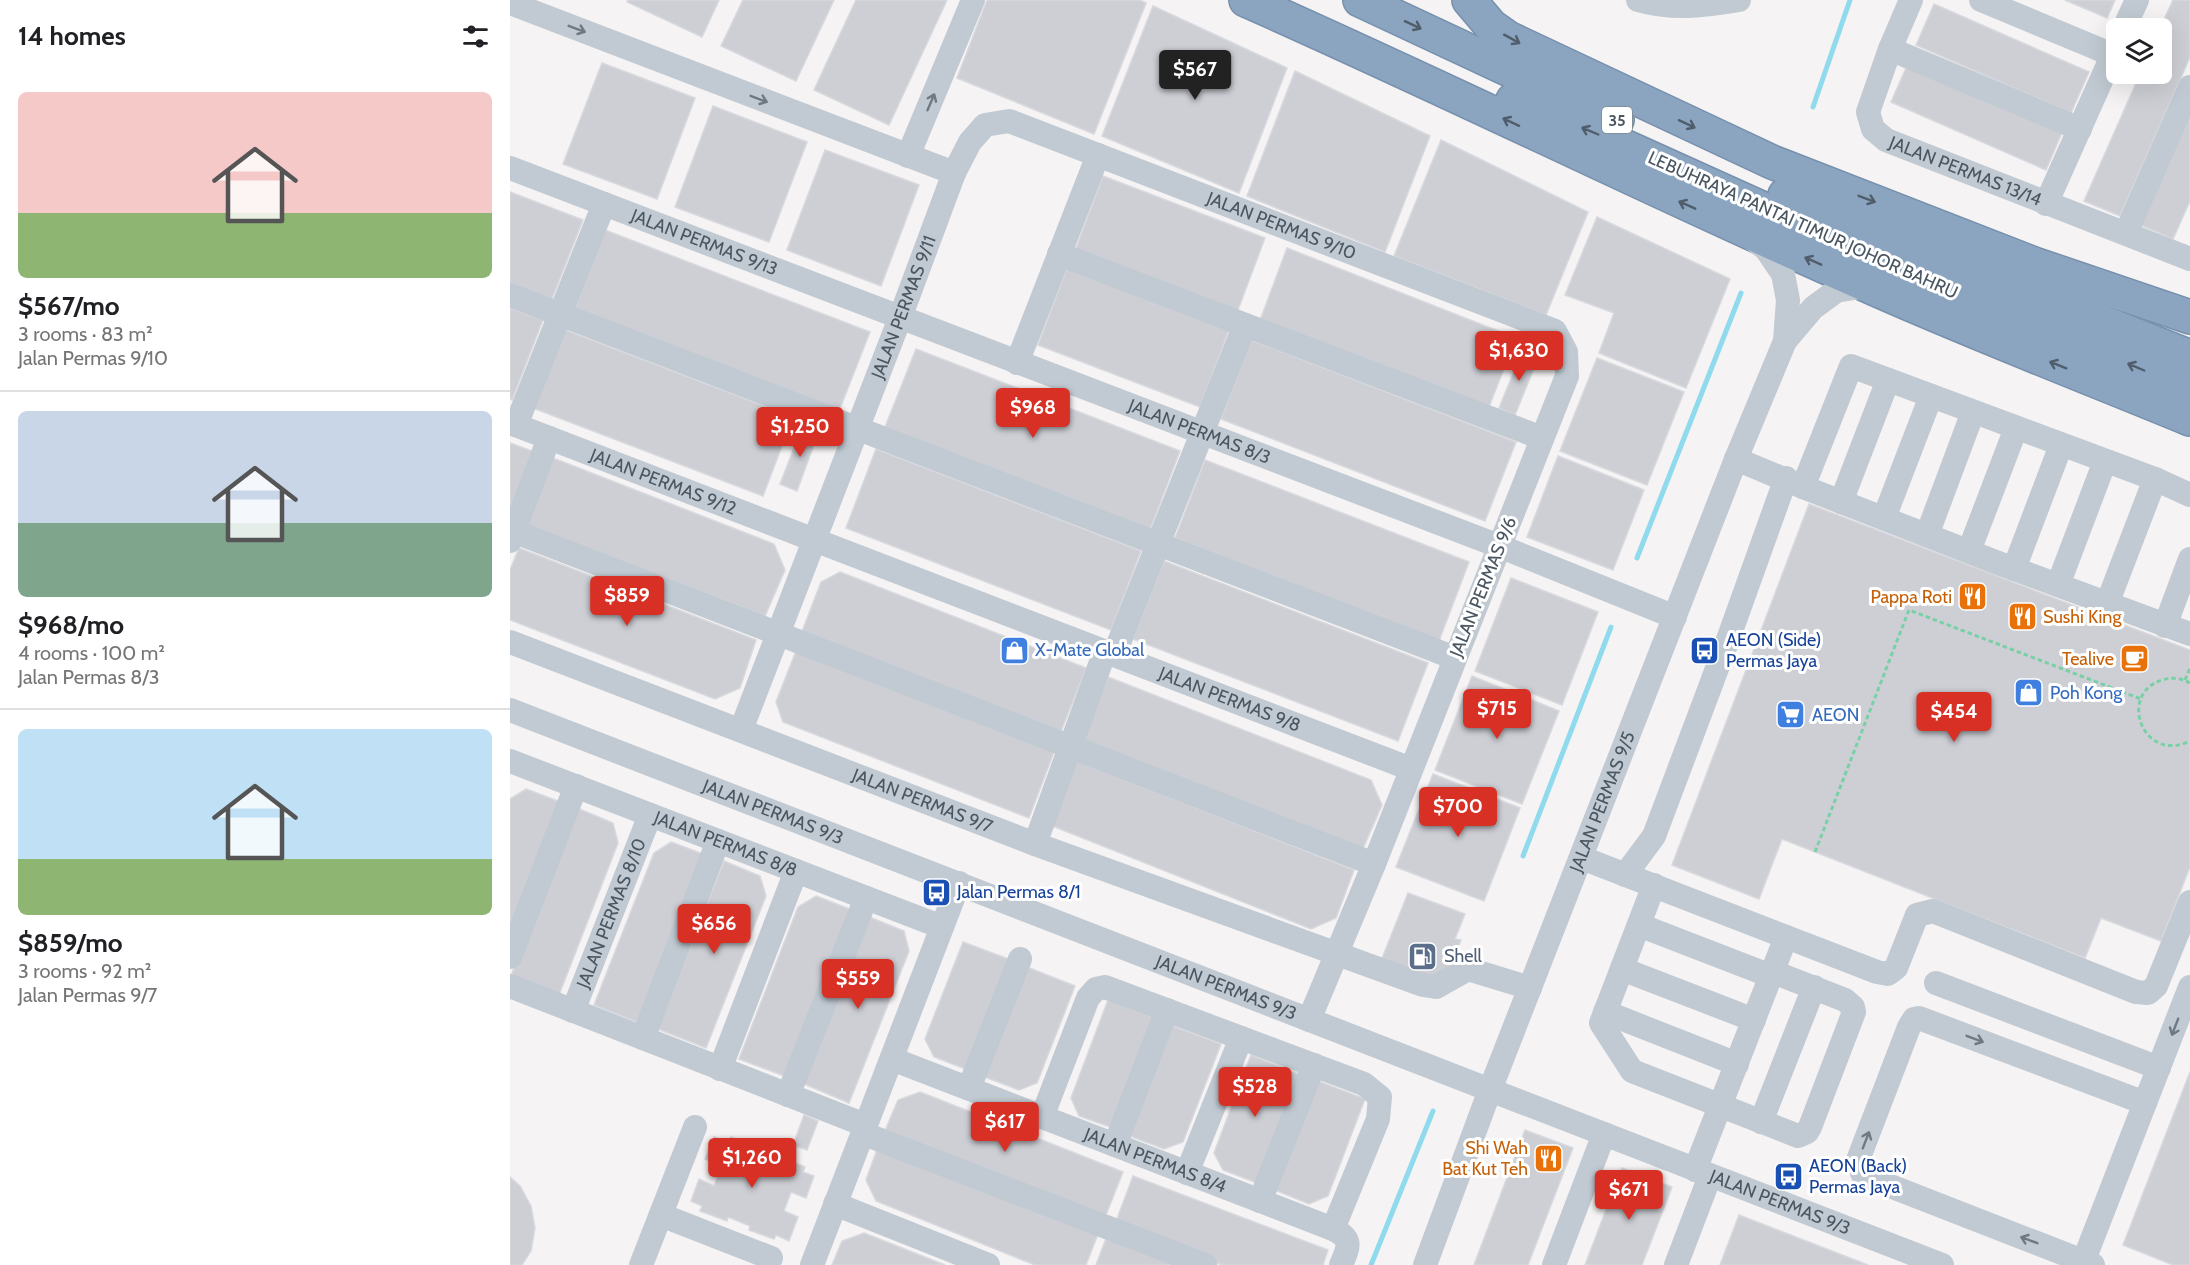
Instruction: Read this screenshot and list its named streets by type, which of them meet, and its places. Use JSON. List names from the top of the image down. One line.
{"streets":{"highway":["35","LEBUHRAYA PANTAI TIMUR JOHOR BAHRU"],"street":["JALAN PERMAS 13/14","JALAN PERMAS 9/10","JALAN PERMAS 9/13","JALAN PERMAS 9/11","JALAN PERMAS 8/3","JALAN PERMAS 9/12","JALAN PERMAS 9/6","JALAN PERMAS 9/8","JALAN PERMAS 9/7","JALAN PERMAS 9/5","JALAN PERMAS 9/3","JALAN PERMAS 8/8","JALAN PERMAS 8/10","JALAN PERMAS 8/4"]},"crossings":[["JALAN PERMAS 9/10","JALAN PERMAS 9/11"],["JALAN PERMAS 9/10","JALAN PERMAS 9/6"],["JALAN PERMAS 9/13","JALAN PERMAS 9/11"],["JALAN PERMAS 9/13","JALAN PERMAS 8/3"],["JALAN PERMAS 9/11","JALAN PERMAS 8/3"],["JALAN PERMAS 9/11","JALAN PERMAS 9/12"],["JALAN PERMAS 9/11","JALAN PERMAS 9/8"],["JALAN PERMAS 9/11","JALAN PERMAS 9/7"],["JALAN PERMAS 8/3","JALAN PERMAS 9/6"],["JALAN PERMAS 8/3","JALAN PERMAS 9/5"],["JALAN PERMAS 9/12","JALAN PERMAS 9/8"],["JALAN PERMAS 9/6","JALAN PERMAS 9/8"],["JALAN PERMAS 9/6","JALAN PERMAS 9/7"],["JALAN PERMAS 9/6","JALAN PERMAS 9/3"],["JALAN PERMAS 9/7","JALAN PERMAS 9/5"],["JALAN PERMAS 9/5","JALAN PERMAS 9/3"],["JALAN PERMAS 8/8","JALAN PERMAS 8/10"]],"places":{"restaurant":["Pappa Roti","Sushi King","Shi Wah Bat Kut Teh"],"shop":["X-Mate Global","Poh Kong"],"bus stop":["AEON (Side) Permas Jaya","Jalan Permas 8/1","AEON (Back) Permas Jaya"],"cafe":["Tealive"],"supermarket":["AEON"],"fuel station":["Shell"]},"page":{"heading":"14 homes","price":["$567","$1,630","$968","$1,250","$859","$715","$454","$700","$656","$559","$528","$617","$1,260","$671"],"list":[{"name":"$567/mo","note":"3 rooms · 83 m² · Jalan Permas 9/10"},{"name":"$968/mo","note":"4 rooms · 100 m² · Jalan Permas 8/3"},{"name":"$859/mo","note":"3 rooms · 92 m² · Jalan Permas 9/7"}]}}
